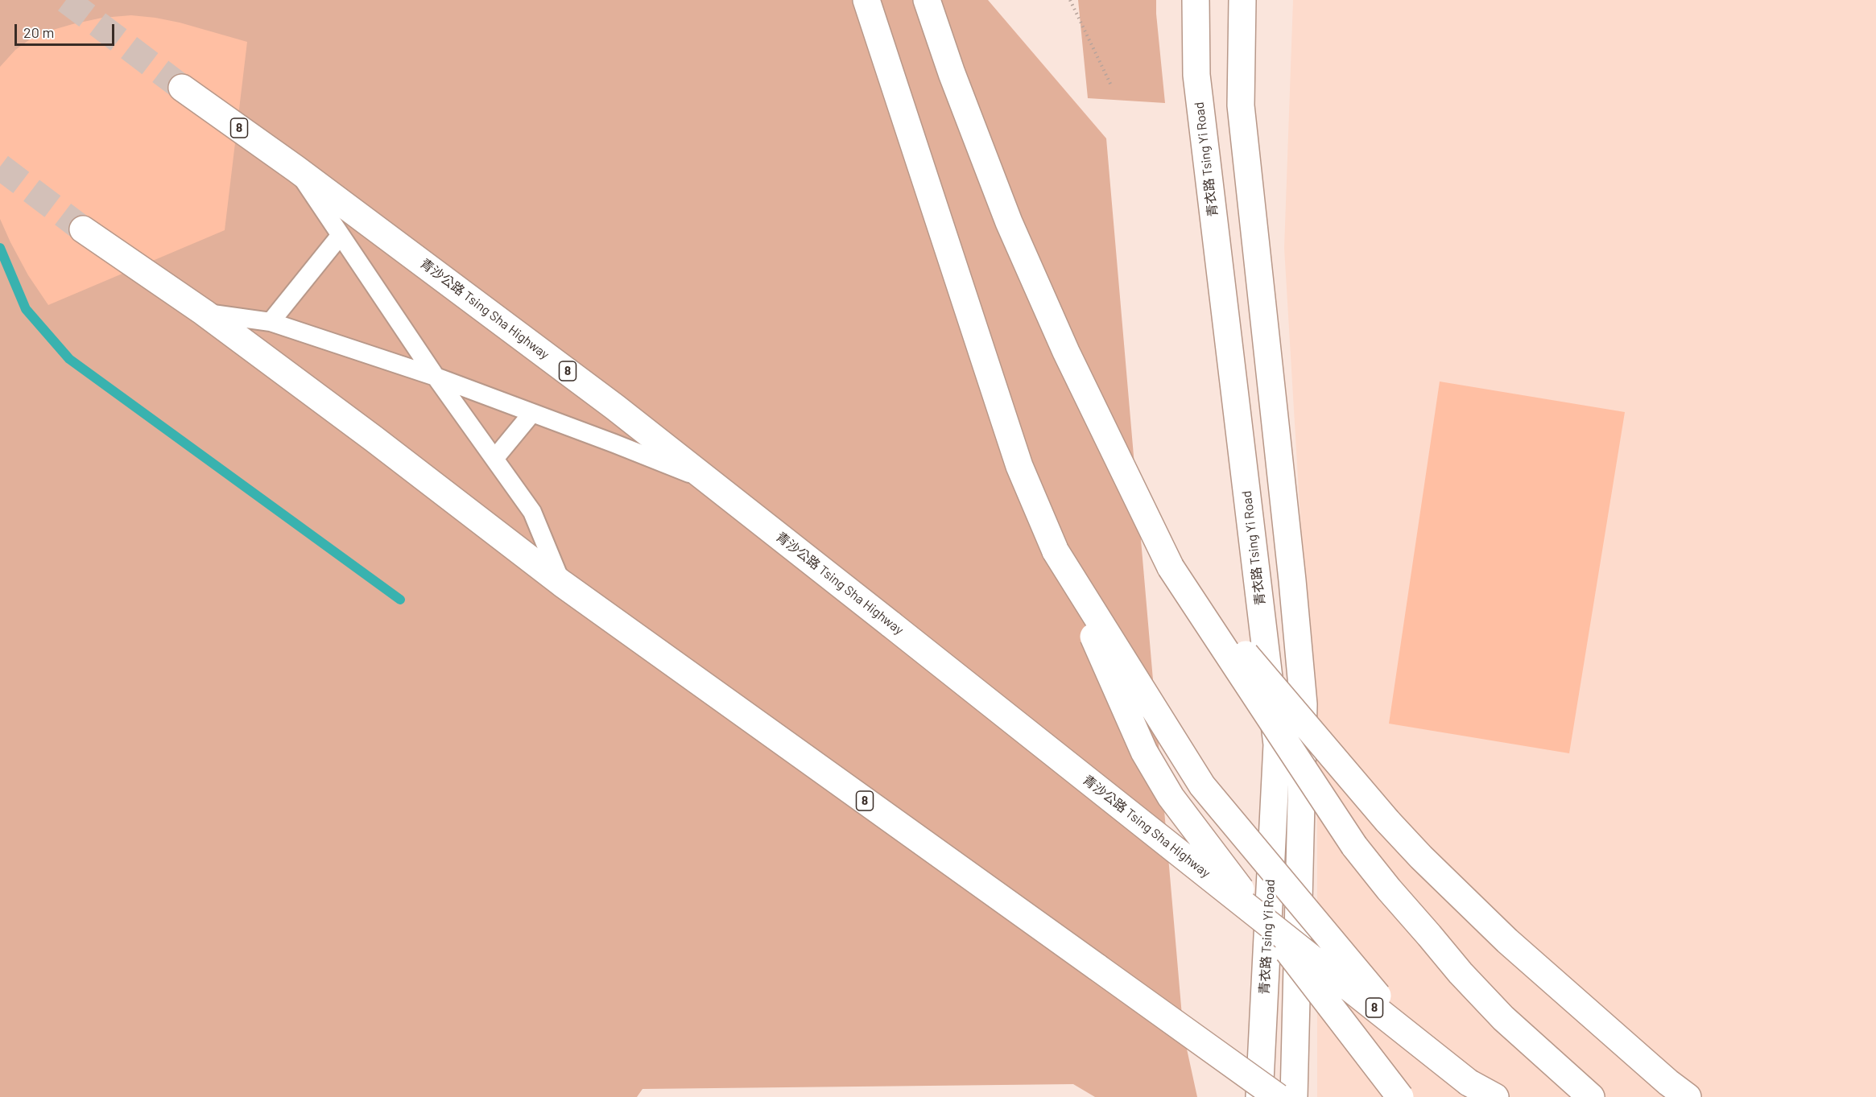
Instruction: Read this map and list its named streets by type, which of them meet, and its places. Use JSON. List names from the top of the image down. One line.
{"streets":{"main road":["8","青衣路 Tsing Yi Road","青沙公路 Tsing Sha Highway"]},"scale_bar":"20 m"}
